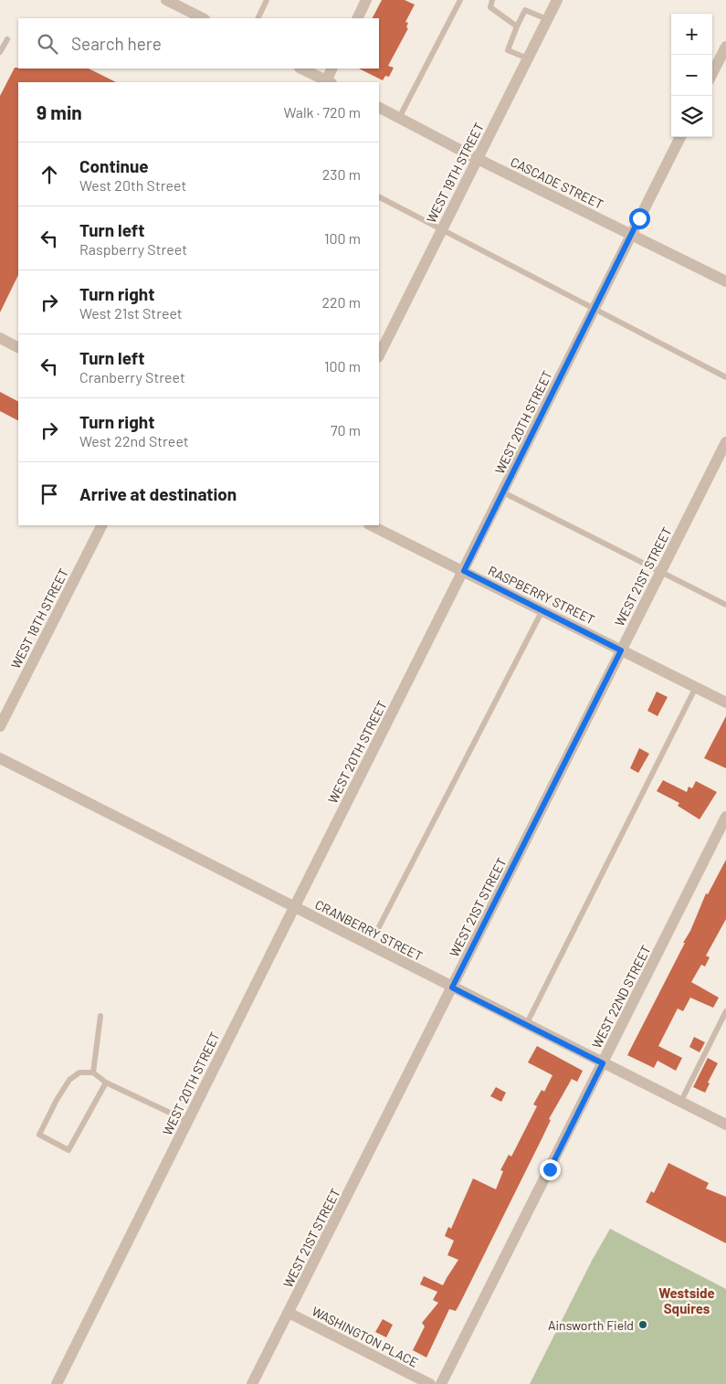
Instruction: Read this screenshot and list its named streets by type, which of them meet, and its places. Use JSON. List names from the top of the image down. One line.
{"streets":{"street":["WEST 19TH STREET","CASCADE STREET","WEST 20TH STREET","WEST 21ST STREET","RASPBERRY STREET","WEST 18TH STREET","CRANBERRY STREET","WEST 22ND STREET","WASHINGTON PLACE"]},"crossings":[["WEST 19TH STREET","CASCADE STREET"],["CASCADE STREET","WEST 20TH STREET"],["WEST 20TH STREET","RASPBERRY STREET"],["WEST 20TH STREET","CRANBERRY STREET"],["WEST 21ST STREET","RASPBERRY STREET"],["WEST 21ST STREET","CRANBERRY STREET"],["WEST 21ST STREET","WASHINGTON PLACE"],["CRANBERRY STREET","WEST 22ND STREET"]],"districts":["Westside Squires"],"places":["Ainsworth Field"],"page":{"map_buttons":["+","−"],"search":"Search here","heading":["9 min","Walk · 720 m"],"list":[["Continue","West 20th Street","230 m"],["Turn left","Raspberry Street","100 m"],["Turn right","West 21st Street","220 m"],["Turn left","Cranberry Street","100 m"],["Turn right","West 22nd Street","70 m"],"Arrive at destination"]}}
